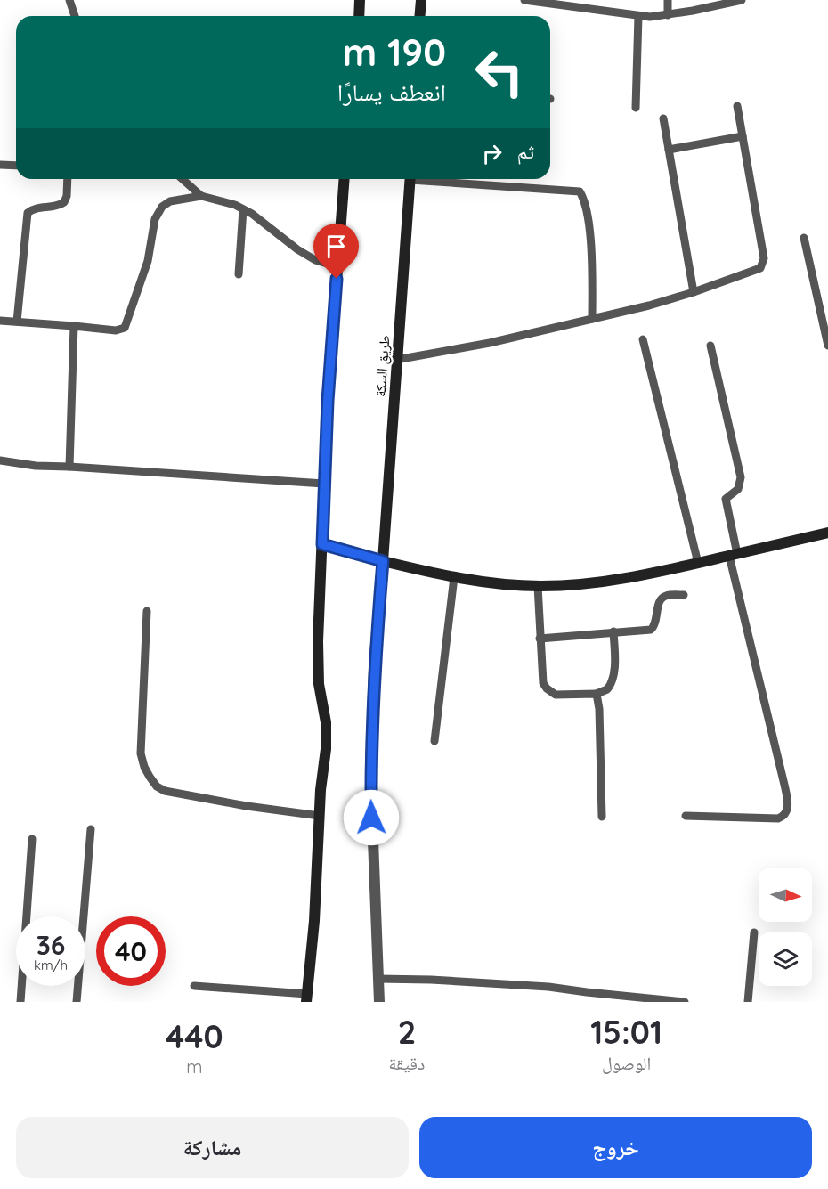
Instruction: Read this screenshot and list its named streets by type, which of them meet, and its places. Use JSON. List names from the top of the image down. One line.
{"streets":{"main road":["طريق السكة"]},"north":"right","page":{"turn":["190 m","انعطف يسارًا"],"then":"ثم","speed":"36 km/h","limit":"40","eta":["15:01","الوصول","2","دقيقة","440","m"],"buttons":["خروج","مشاركة"]}}
